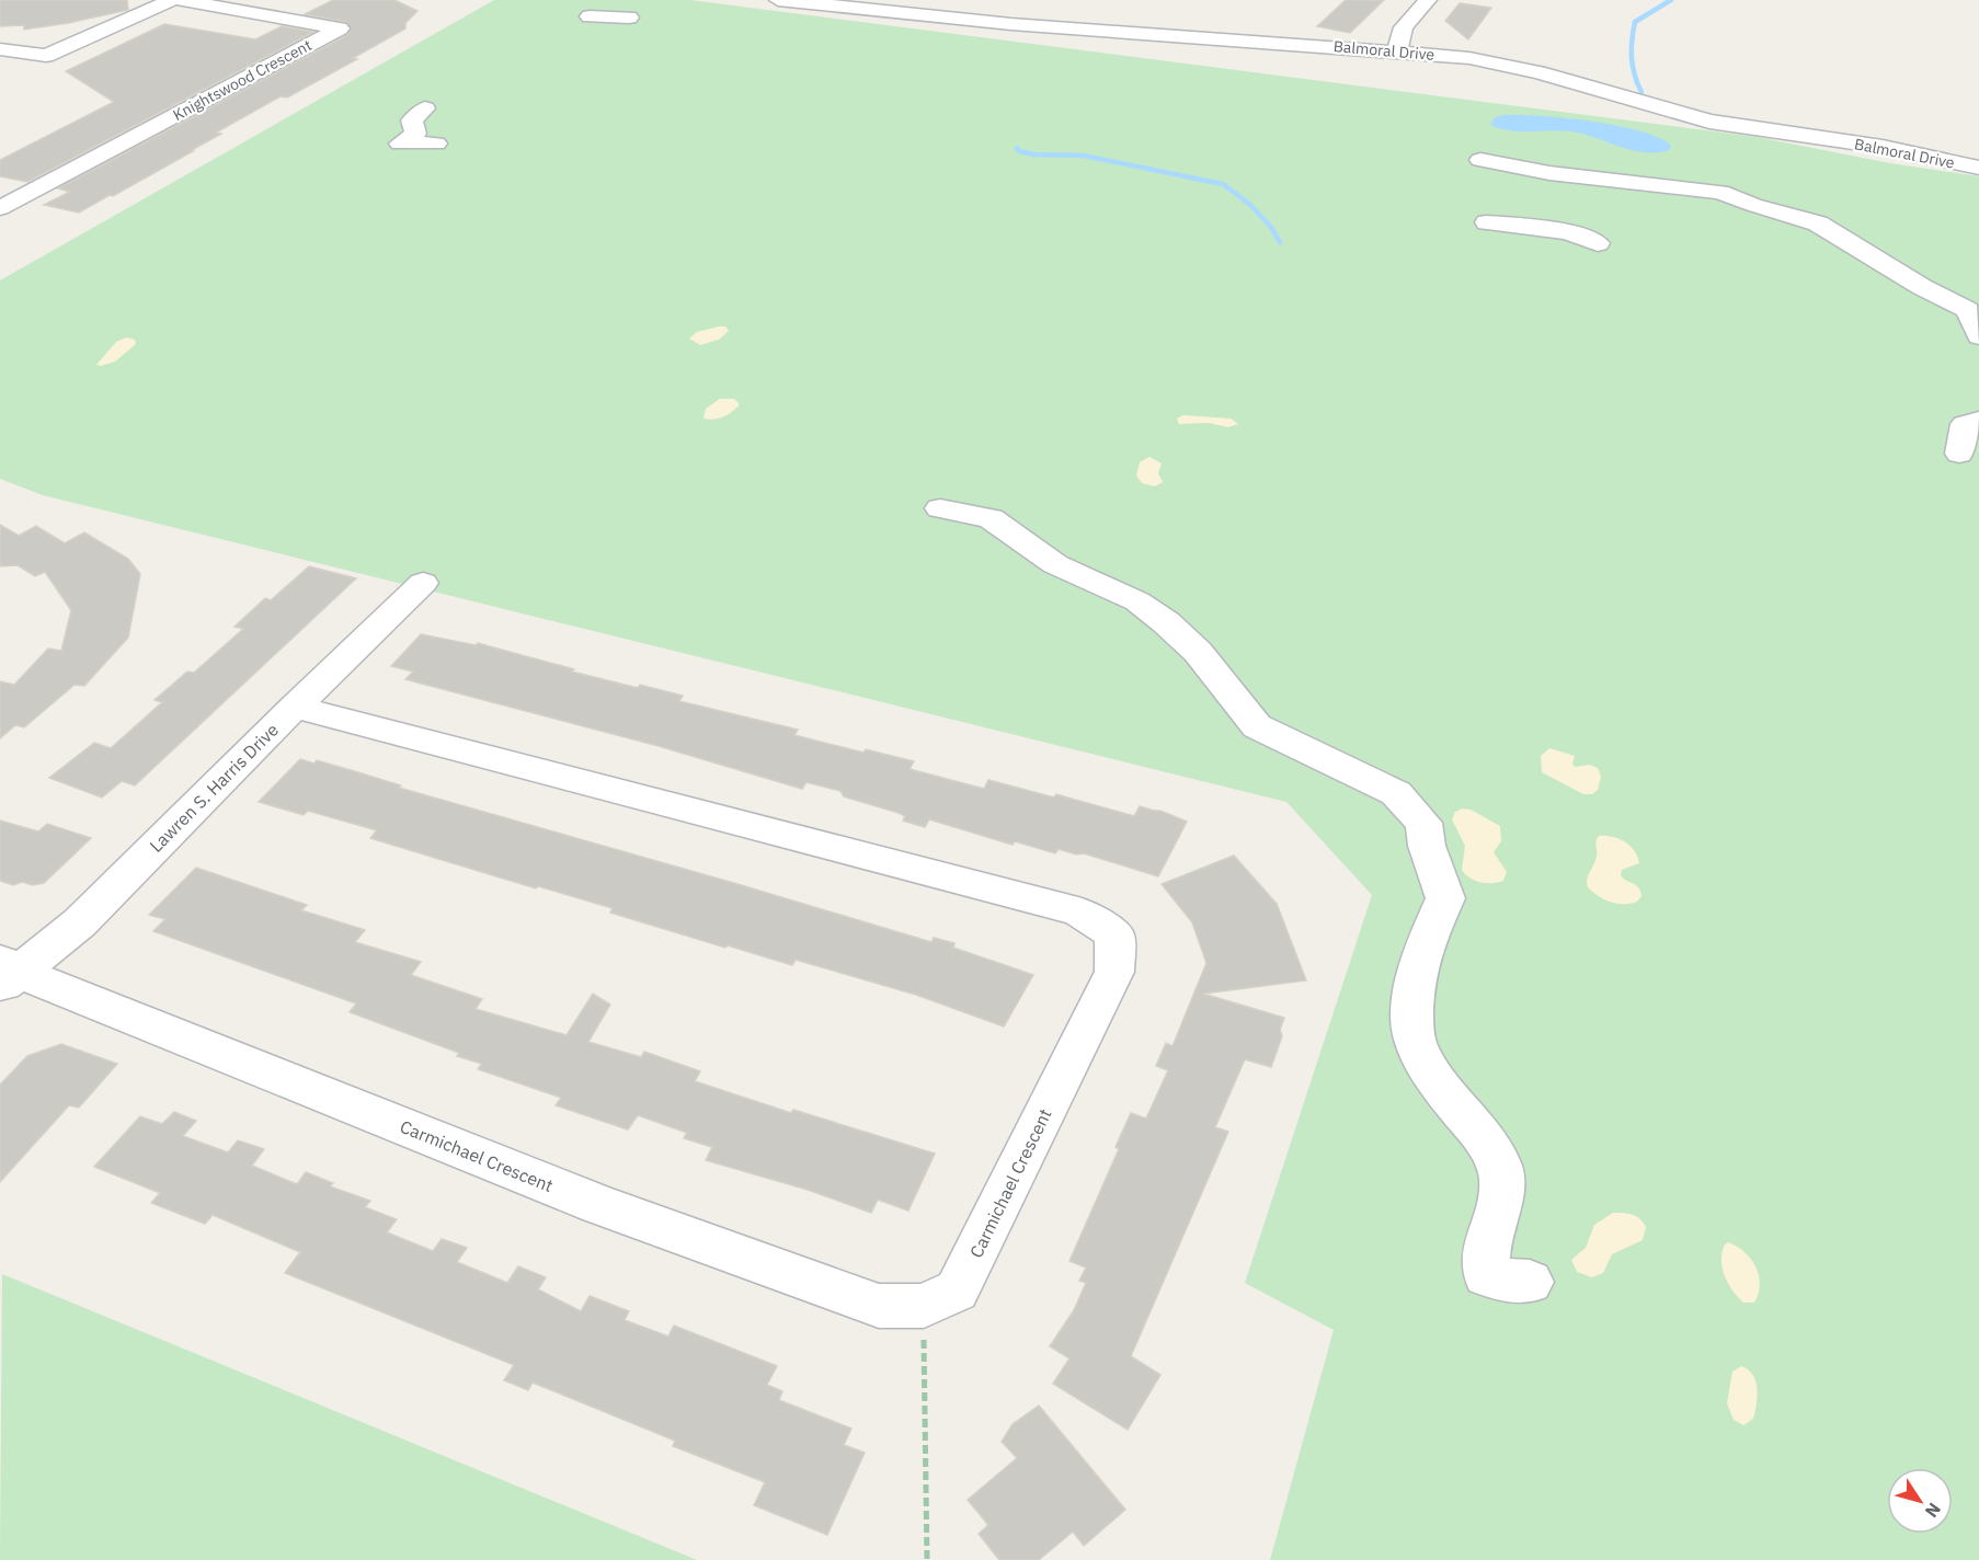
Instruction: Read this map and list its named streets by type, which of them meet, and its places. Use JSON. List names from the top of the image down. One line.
{"streets":{"street":["Balmoral Drive","Knightswood Crescent","Lawren S. Harris Drive","Carmichael Crescent"]},"crossings":[["Lawren S. Harris Drive","Carmichael Crescent"]],"north":"bottom right"}
